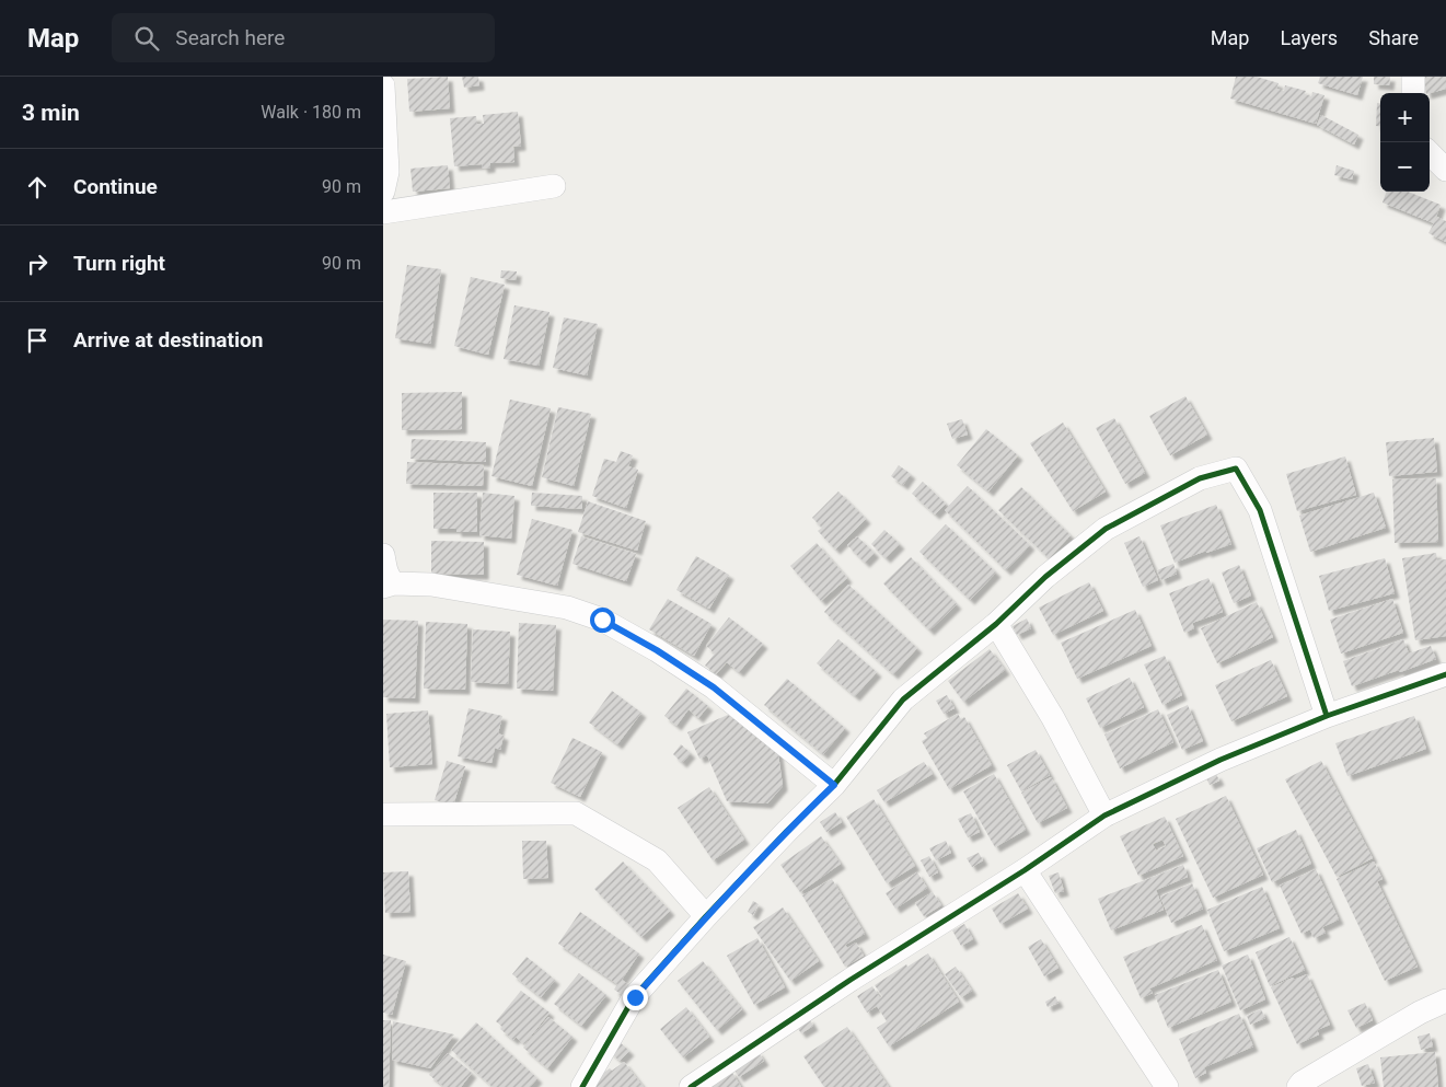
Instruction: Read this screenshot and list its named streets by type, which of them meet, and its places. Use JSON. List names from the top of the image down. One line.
{"page":{"header":"Map","search":"Search here","nav":["Map","Layers","Share"],"heading":["3 min","Walk · 180 m"],"map_buttons":["+","−"],"list":[["Continue","90 m"],["Turn right","90 m"],"Arrive at destination"]}}
